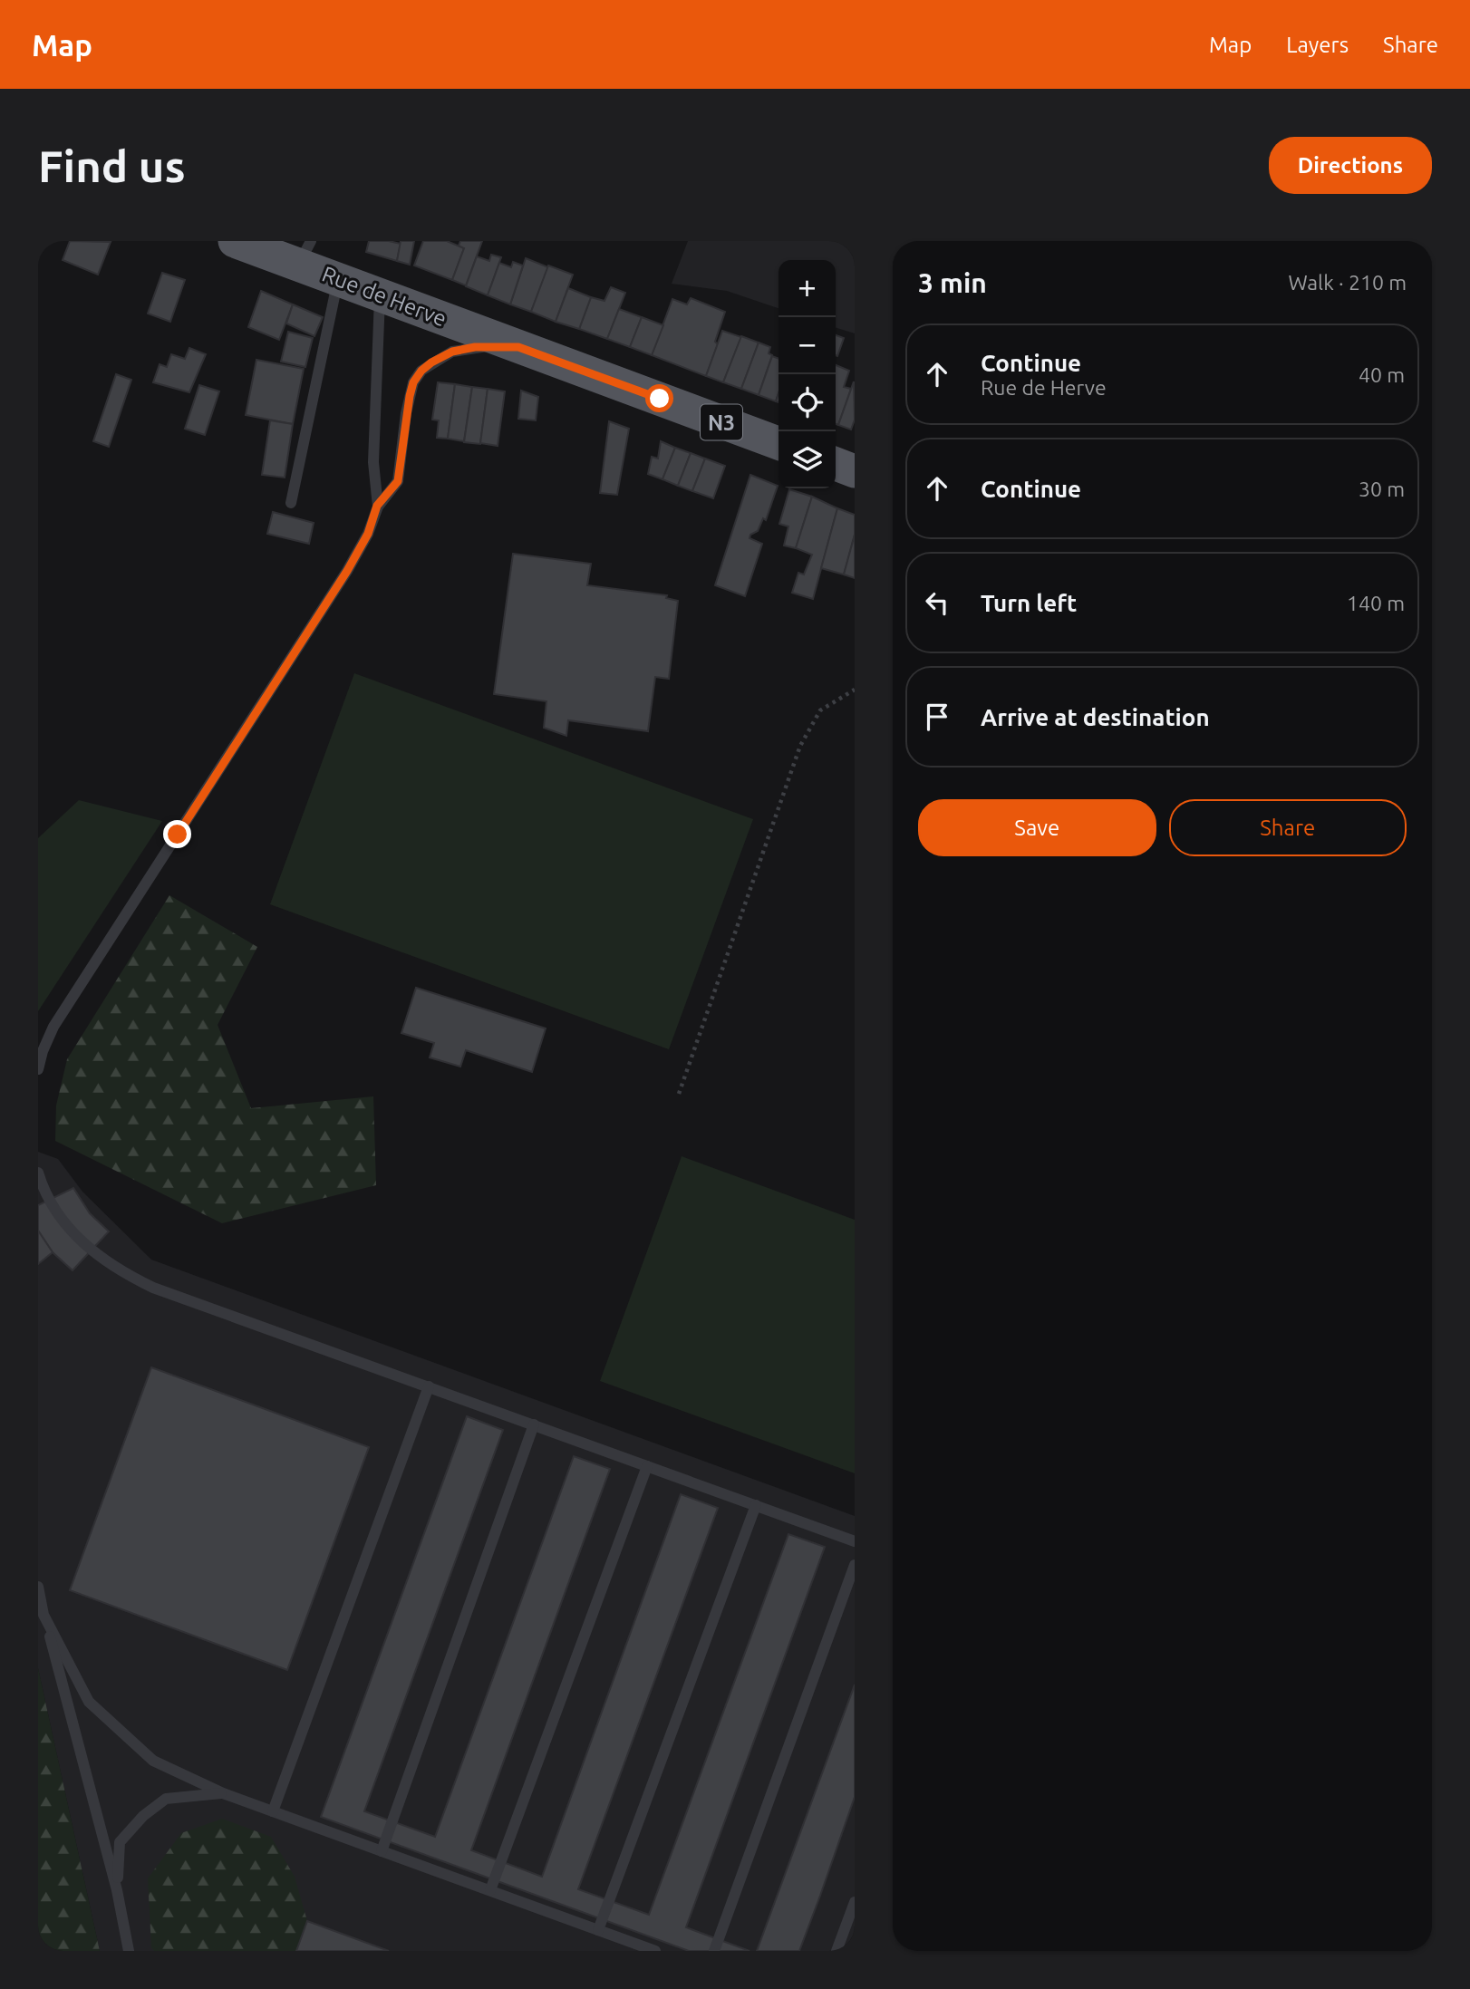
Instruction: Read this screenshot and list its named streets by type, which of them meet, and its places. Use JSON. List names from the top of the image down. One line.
{"streets":{"main road":["Rue de Herve","N3"]},"page":{"header":"Map","nav":["Map","Layers","Share"],"buttons":["Directions",["Save","Share"]],"title":"Find us","heading":["3 min","Walk · 210 m"],"map_buttons":["+","−"],"list":[["Continue","Rue de Herve","40 m"],["Continue","30 m"],["Turn left","140 m"],"Arrive at destination"]}}
